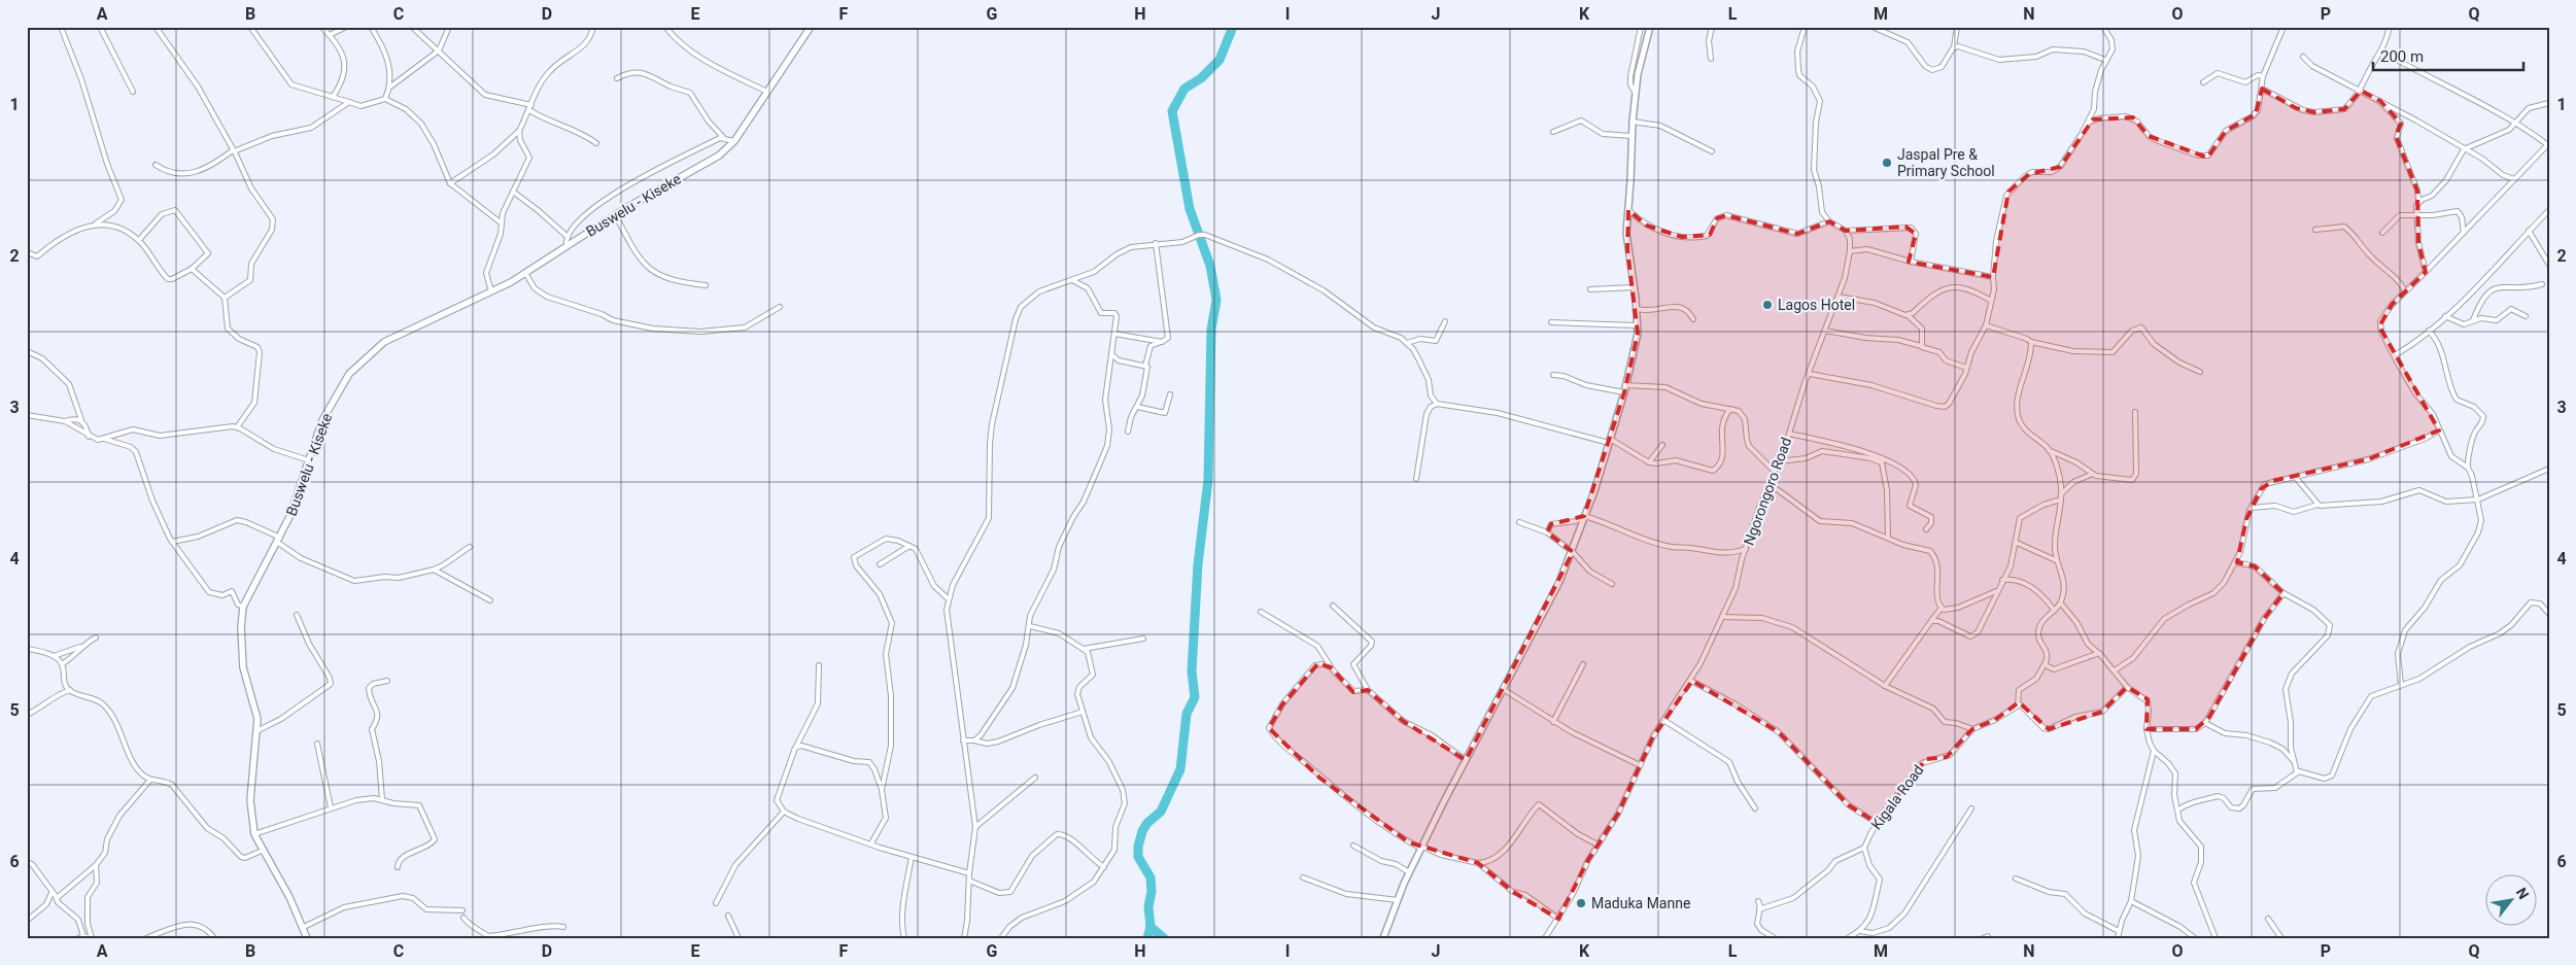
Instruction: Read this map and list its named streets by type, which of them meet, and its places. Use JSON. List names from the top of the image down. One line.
{"streets":{"main road":["Buswelu - Kiseke"],"street":["Ngorongoro Road","Kigala Road"]},"places":["Jaspal Pre & Primary School","Lagos Hotel","Maduka Manne"],"scale_bar":"200 m","north":"top right","grid":{"columns":["A","B","C","D","E","F","G","H","I","J","K","L","M","N","O","P","Q"],"rows":["1","2","3","4","5","6"]}}
